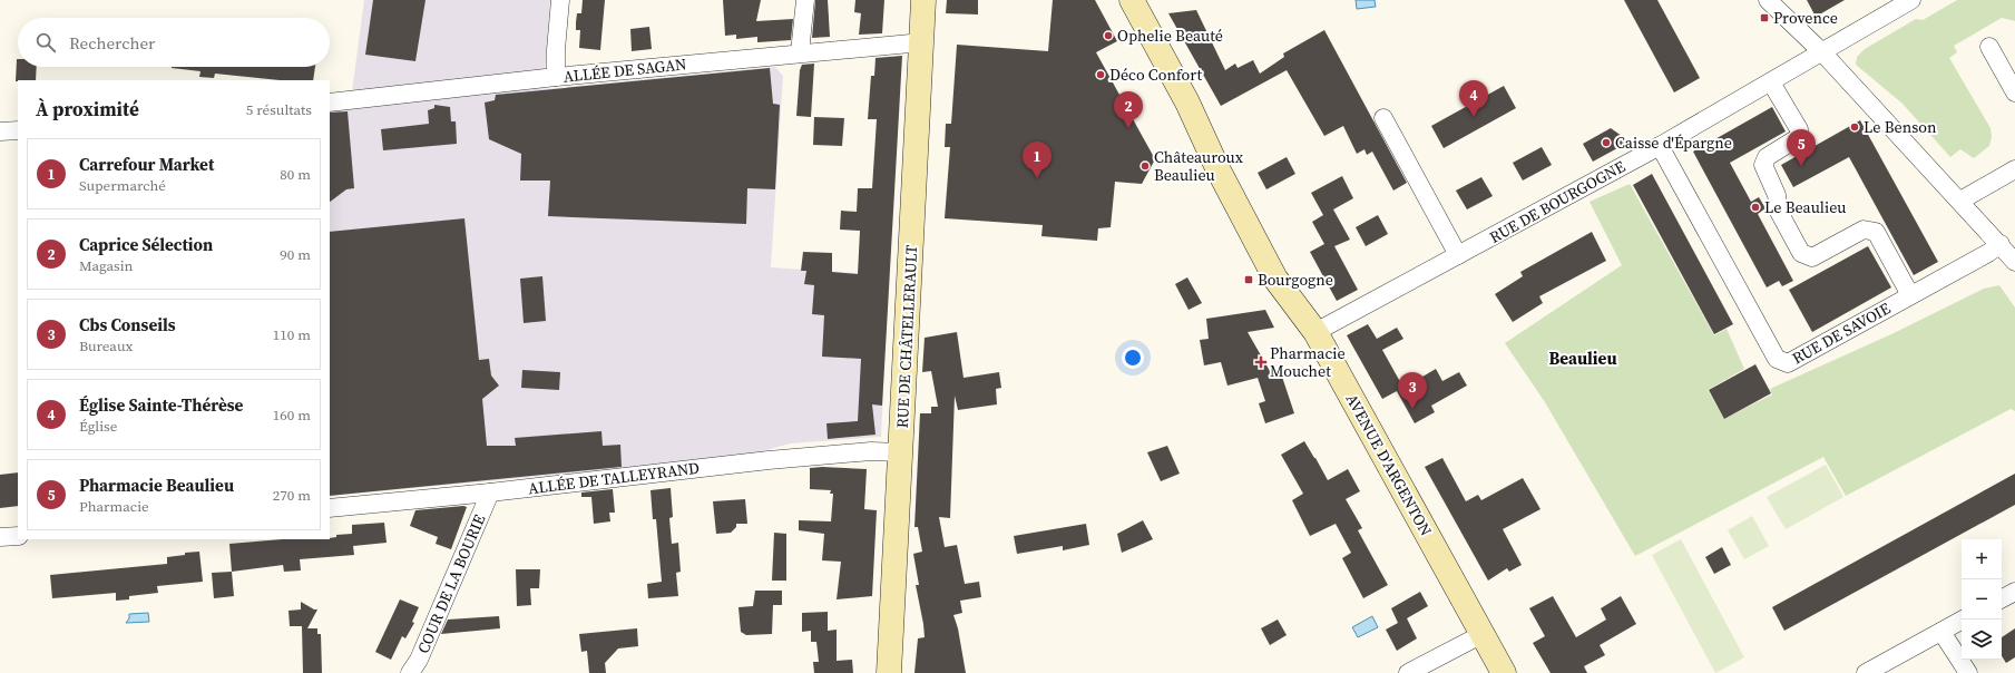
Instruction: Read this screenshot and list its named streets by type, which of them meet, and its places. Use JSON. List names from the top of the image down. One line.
{"streets":{"main road":["RUE DE CHÂTELLERAULT","AVENUE D'ARGENTON"],"street":["ALLÉE DE SAGAN","RUE DE BOURGOGNE","RUE DE SAVOIE","ALLÉE DE TALLEYRAND","COUR DE LA BOURIE"]},"crossings":[["ALLÉE DE SAGAN","RUE DE CHÂTELLERAULT"],["RUE DE BOURGOGNE","RUE DE SAVOIE"],["RUE DE BOURGOGNE","AVENUE D'ARGENTON"],["RUE DE CHÂTELLERAULT","ALLÉE DE TALLEYRAND"],["ALLÉE DE TALLEYRAND","COUR DE LA BOURIE"]],"districts":["Beaulieu"],"places":{"transit":["Provence","Bourgogne"],"other":["Ophelie Beauté","Déco Confort","Le Benson","Caisse d'Épargne","Châteauroux Beaulieu","Le Beaulieu"],"health":["Pharmacie Mouchet"]},"page":{"search":"Rechercher","pins":["4","2","5","1","3"],"heading":["À proximité","5 résultats"],"list":[{"mark":"1","name":"Carrefour Market","note":"Supermarché","value":"80 m"},{"mark":"2","name":"Caprice Sélection","note":"Magasin","value":"90 m"},{"mark":"3","name":"Cbs Conseils","note":"Bureaux","value":"110 m"},{"mark":"4","name":"Église Sainte-Thérèse","note":"Église","value":"160 m"},{"mark":"5","name":"Pharmacie Beaulieu","note":"Pharmacie","value":"270 m"}],"map_buttons":["+","−"]}}
